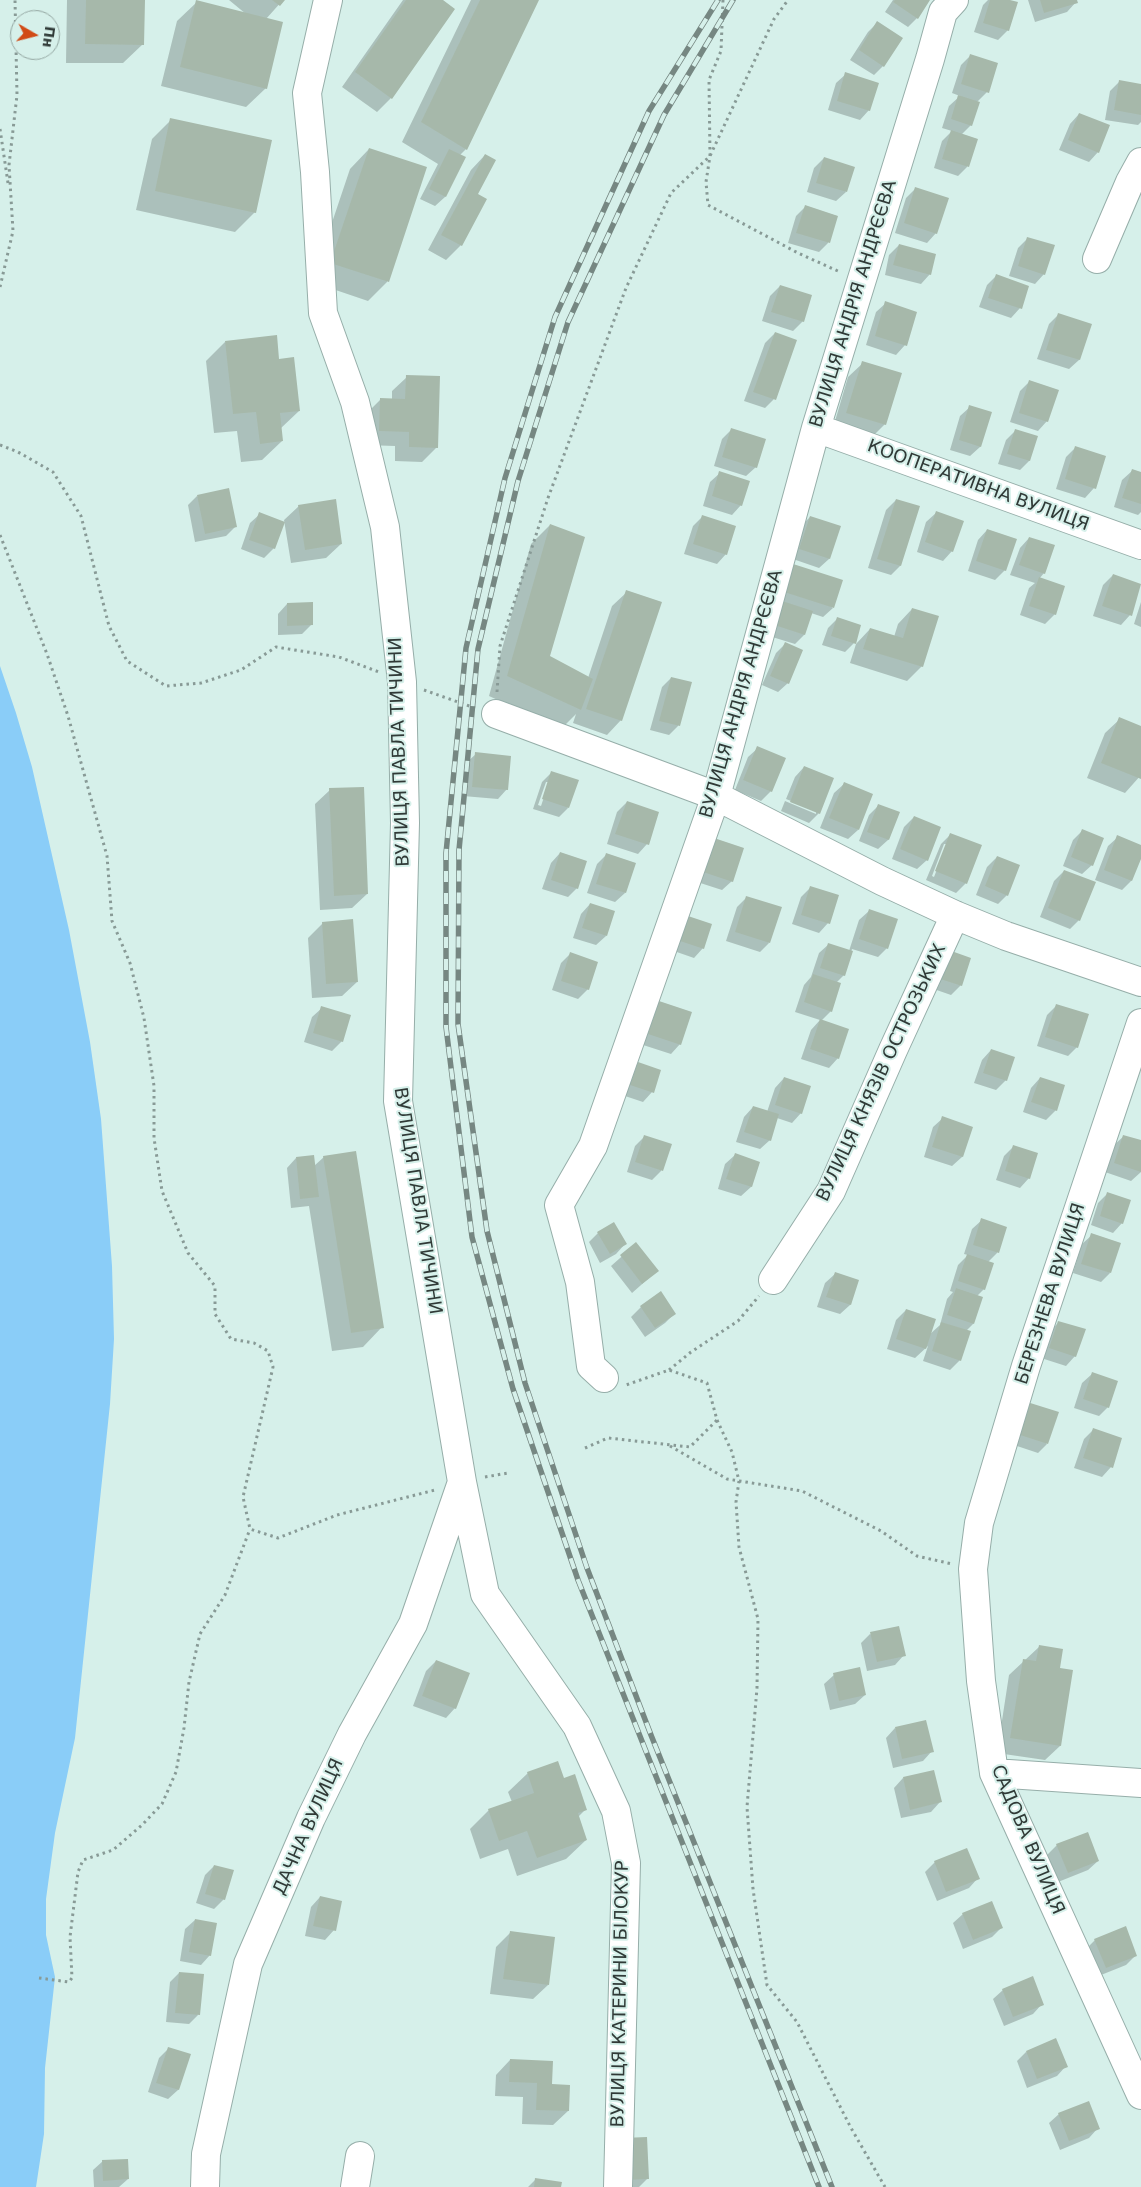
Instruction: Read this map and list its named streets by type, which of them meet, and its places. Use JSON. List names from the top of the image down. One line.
{"streets":{"street":["ВУЛИЦЯ АНДРІЯ АНДРЄЄВА","КООПЕРАТИВНА ВУЛИЦЯ","ВУЛИЦЯ ПАВЛА ТИЧИНИ","ВУЛИЦЯ КНЯЗІВ ОСТРОЗЬКИХ","БЕРЕЗНЕВА ВУЛИЦЯ","ДАЧНА ВУЛИЦЯ","САДОВА ВУЛИЦЯ","ВУЛИЦЯ КАТЕРИНИ БІЛОКУР"]},"crossings":[["ВУЛИЦЯ АНДРІЯ АНДРЄЄВА","КООПЕРАТИВНА ВУЛИЦЯ"],["ВУЛИЦЯ ПАВЛА ТИЧИНИ","ДАЧНА ВУЛИЦЯ"],["ВУЛИЦЯ ПАВЛА ТИЧИНИ","ВУЛИЦЯ КАТЕРИНИ БІЛОКУР"],["БЕРЕЗНЕВА ВУЛИЦЯ","САДОВА ВУЛИЦЯ"],["ДАЧНА ВУЛИЦЯ","ВУЛИЦЯ КАТЕРИНИ БІЛОКУР"]],"north":"right"}
